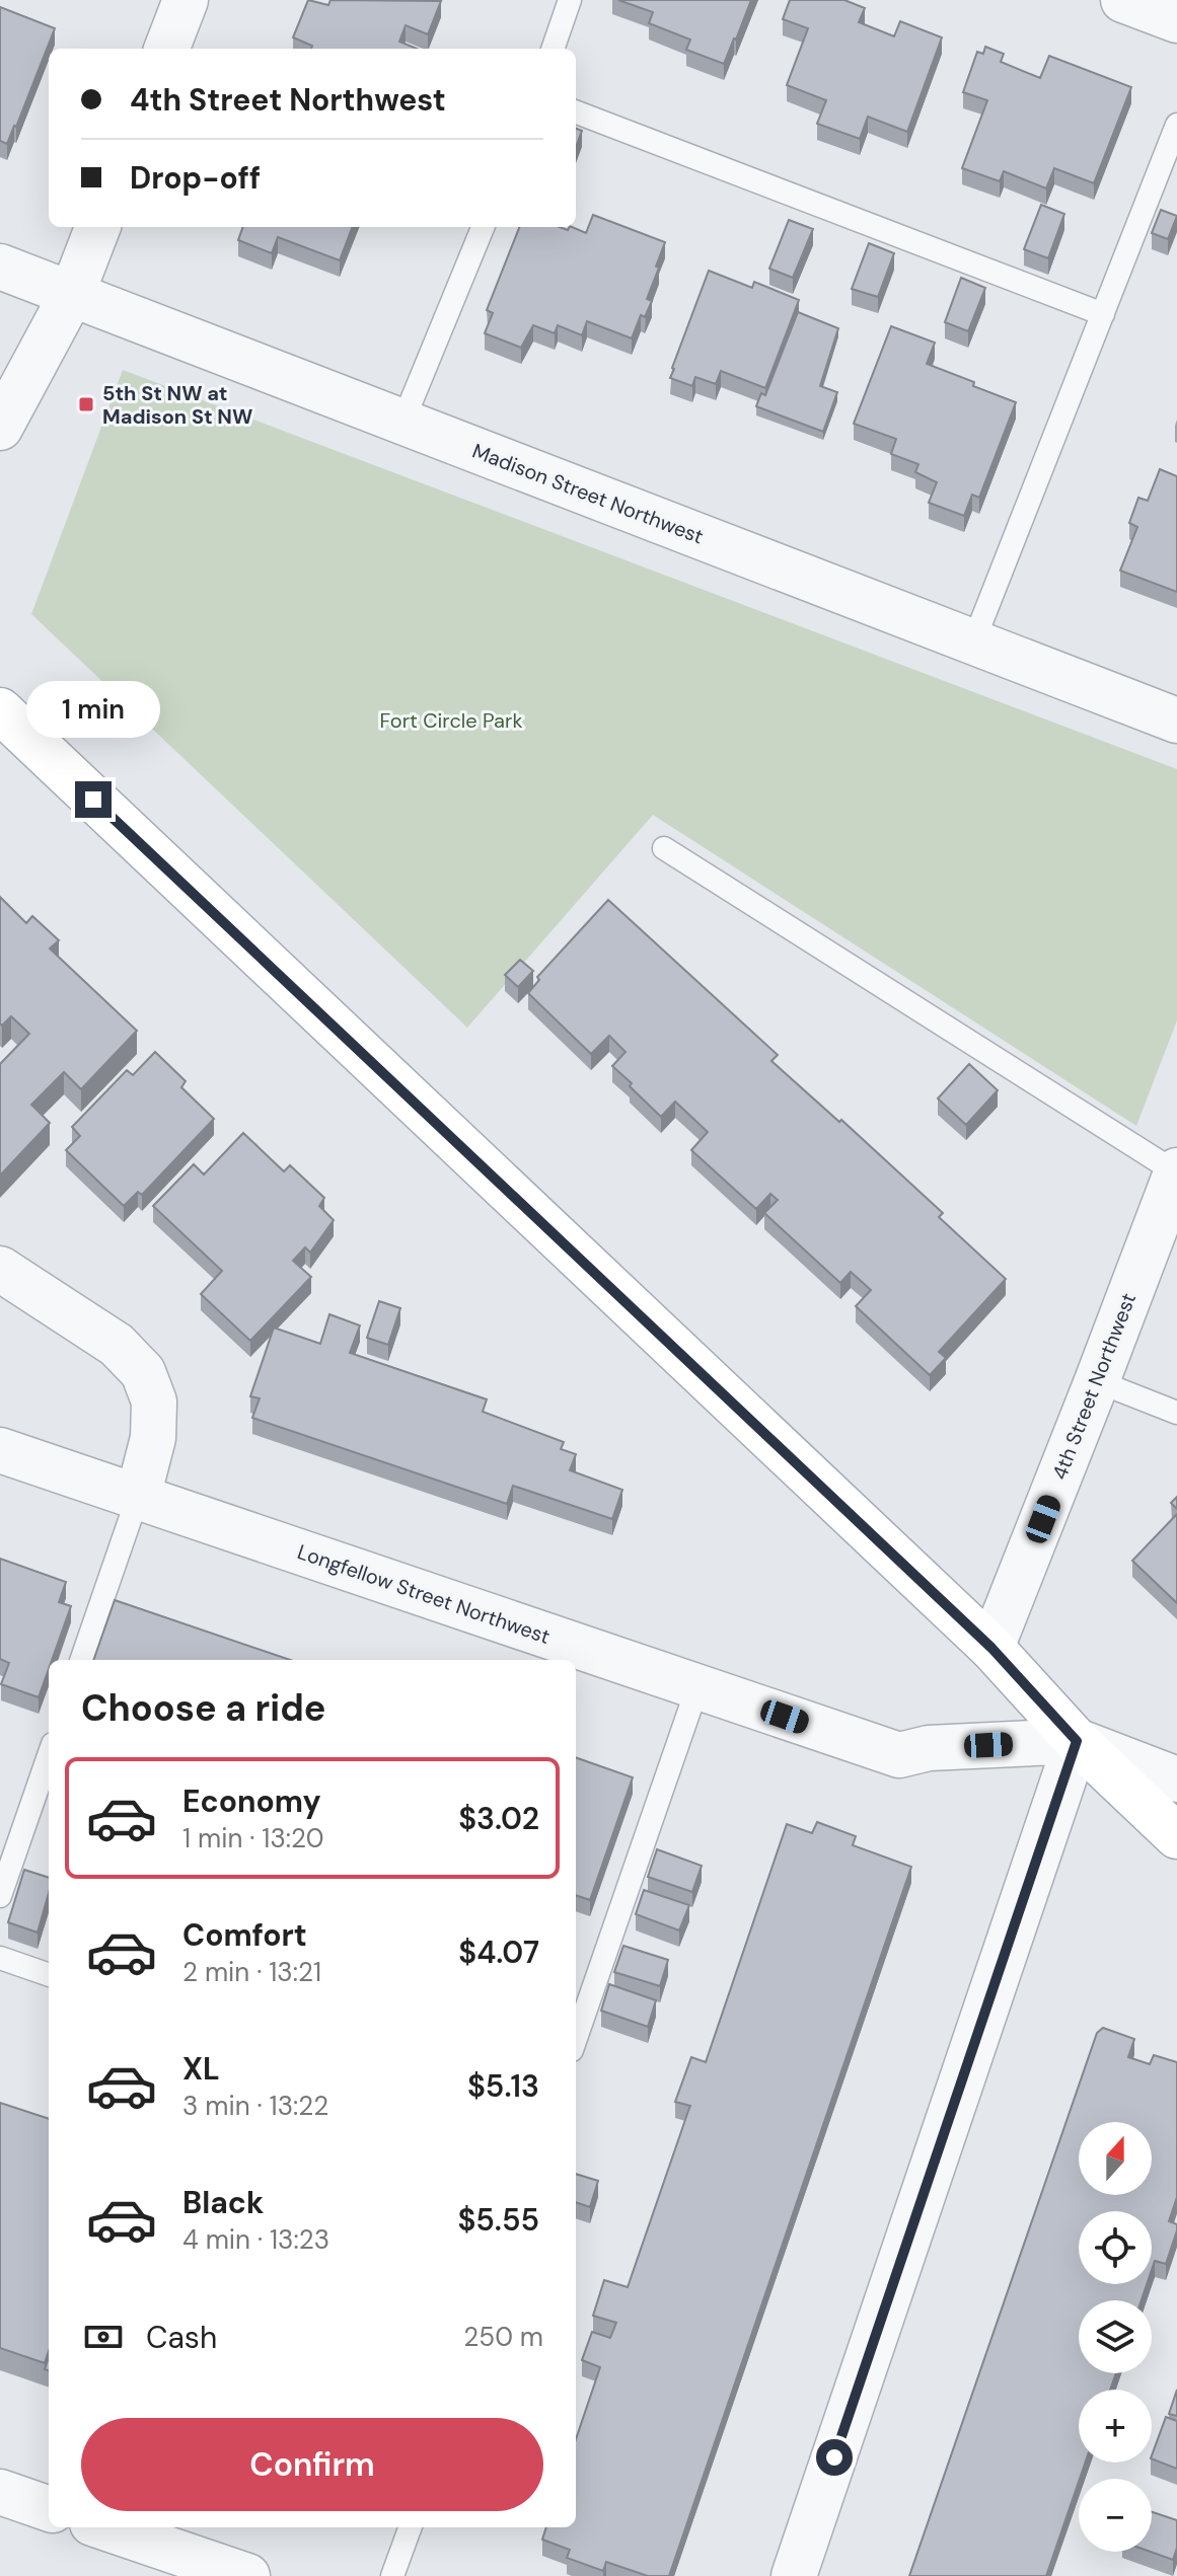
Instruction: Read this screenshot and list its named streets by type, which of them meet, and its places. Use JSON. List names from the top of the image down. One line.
{"streets":{"street":["Madison Street Northwest","4th Street Northwest","Longfellow Street Northwest"]},"parks":["Fort Circle Park"],"places":{"transit":["5th St NW at Madison St NW"]},"north":"top","page":{"banner":["4th Street Northwest","Drop-off"],"bubble":"1 min","heading":"Choose a ride","list":[{"name":"Economy","note":"1 min · 13:20","value":"$3.02"},{"name":"Comfort","note":"2 min · 13:21","value":"$4.07"},{"name":"XL","note":"3 min · 13:22","value":"$5.13"},{"name":"Black","note":"4 min · 13:23","value":"$5.55"}],"map_buttons":["+","−"],"pay":["Cash","250 m"],"buttons":"Confirm"}}
